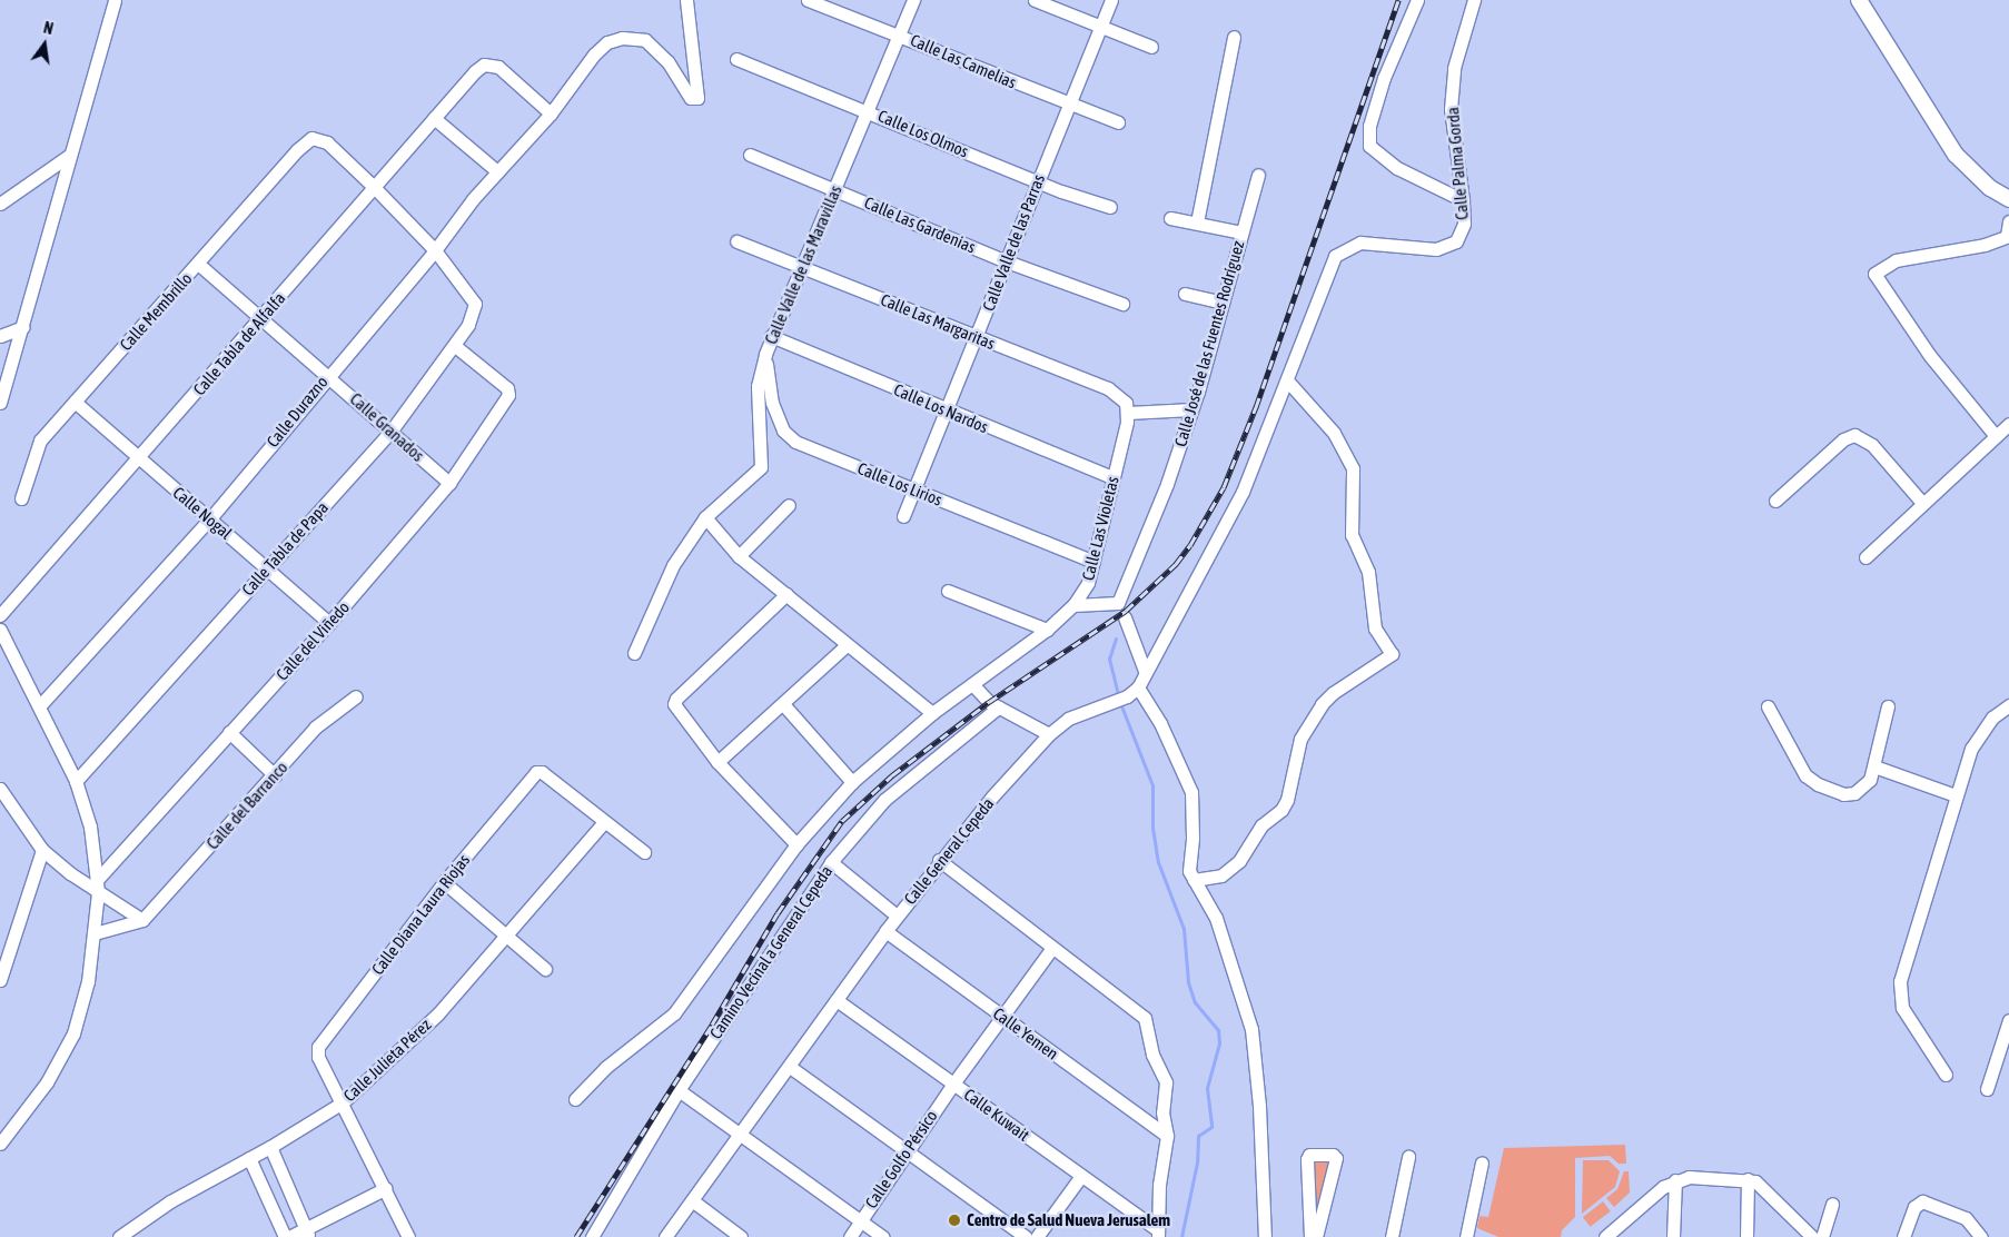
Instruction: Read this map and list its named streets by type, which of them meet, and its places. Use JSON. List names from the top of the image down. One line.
{"streets":{"street":["Calle Las Camelias","Calle Los Olmos","Calle Palma Gorda","Calle Las Gardenias","Calle Valle de las Parras","Calle Valle de las Maravillas","Calle Membrillo","Calle Las Margaritas","Calle Tabla de Alfalfa","Calle José de las Fuentes Rodríguez","Calle Los Nardos","Calle Durazno","Calle Granados","Calle Los Lirios","Calle Nogal","Calle Las Violetas","Calle Tabla de Papa","Calle del Viñedo","Calle del Barranco","Calle General Cepeda","Calle Diana Laura Riojas","Camino Vecinal a General Cepeda","Calle Yemen","Calle Julieta Pérez","Calle Kuwait","Calle Golfo Pérsico"]},"crossings":[["Calle Las Camelias","Calle Valle de las Parras"],["Calle Las Camelias","Calle Valle de las Maravillas"],["Calle Los Olmos","Calle Valle de las Parras"],["Calle Los Olmos","Calle Valle de las Maravillas"],["Calle Palma Gorda","Calle General Cepeda"],["Calle Las Gardenias","Calle Valle de las Parras"],["Calle Las Gardenias","Calle Valle de las Maravillas"],["Calle Valle de las Parras","Calle Las Margaritas"],["Calle Valle de las Parras","Calle Los Nardos"],["Calle Valle de las Parras","Calle Los Lirios"],["Calle Valle de las Maravillas","Calle Las Margaritas"],["Calle Valle de las Maravillas","Calle Los Nardos"],["Calle Valle de las Maravillas","Calle Los Lirios"],["Calle Membrillo","Calle Tabla de Alfalfa"],["Calle Membrillo","Calle Granados"],["Calle Membrillo","Calle Nogal"],["Calle Las Margaritas","Calle Las Violetas"],["Calle Tabla de Alfalfa","Calle Durazno"],["Calle Tabla de Alfalfa","Calle Granados"],["Calle Tabla de Alfalfa","Calle Nogal"],["Calle Los Nardos","Calle Las Violetas"],["Calle Durazno","Calle Granados"],["Calle Durazno","Calle Nogal"],["Calle Durazno","Calle Tabla de Papa"],["Calle Granados","Calle Tabla de Papa"],["Calle Granados","Calle del Viñedo"],["Calle Los Lirios","Calle Las Violetas"],["Calle Nogal","Calle Tabla de Papa"],["Calle Nogal","Calle del Viñedo"],["Calle Tabla de Papa","Calle del Viñedo"],["Calle General Cepeda","Calle Yemen"],["Calle General Cepeda","Calle Kuwait"],["Calle Diana Laura Riojas","Calle Julieta Pérez"],["Calle Yemen","Calle Golfo Pérsico"],["Calle Kuwait","Calle Golfo Pérsico"]],"places":["Centro de Salud Nueva Jerusalem"],"north":"top"}
